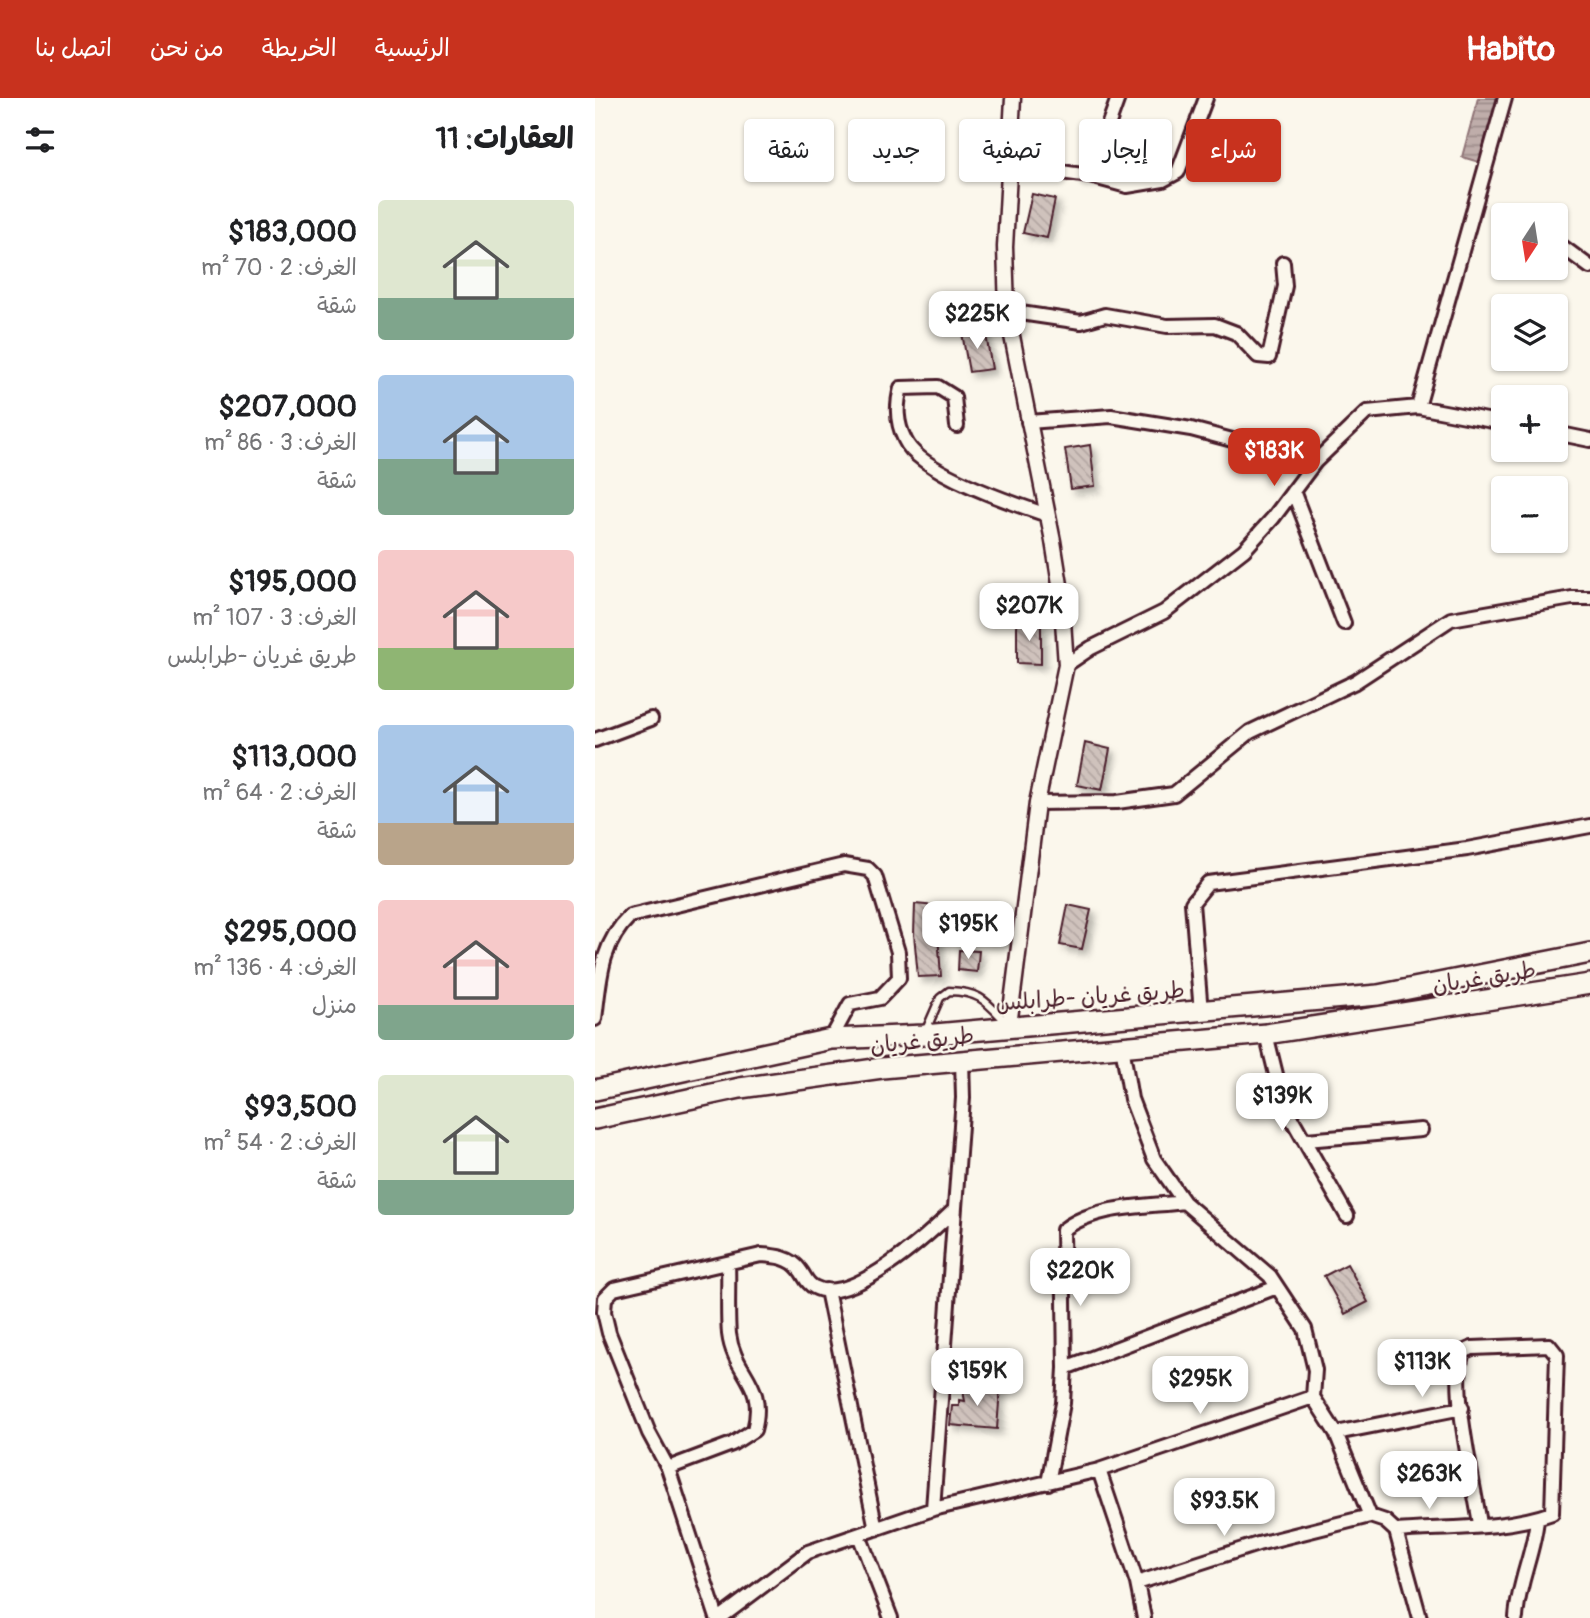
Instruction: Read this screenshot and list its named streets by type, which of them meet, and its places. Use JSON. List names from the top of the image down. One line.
{"streets":{"highway":["طريق غريان","طريق غريان -طرابلس"]},"north":"bottom","page":{"header":"Habito","nav":["الرئيسية","الخريطة","من نحن","اتصل بنا"],"heading":"العقارات: 11","chip":["شراء","إيجار","تصفية","جديد","شقة"],"list":[{"name":"$183,000","note":"الغرف: 2 · 70 m² · شقة"},{"name":"$207,000","note":"الغرف: 3 · 86 m² · شقة"},{"name":"$195,000","note":"الغرف: 3 · 107 m² · طريق غريان -طرابلس"},{"name":"$113,000","note":"الغرف: 2 · 64 m² · شقة"},{"name":"$295,000","note":"الغرف: 4 · 136 m² · منزل"},{"name":"$93,500","note":"الغرف: 2 · 54 m² · شقة"}],"map_buttons":["+","−"],"price":["$225K","$183K","$207K","$195K","$139K","$220K","$113K","$159K","$295K","$263K","$93.5K"]}}
